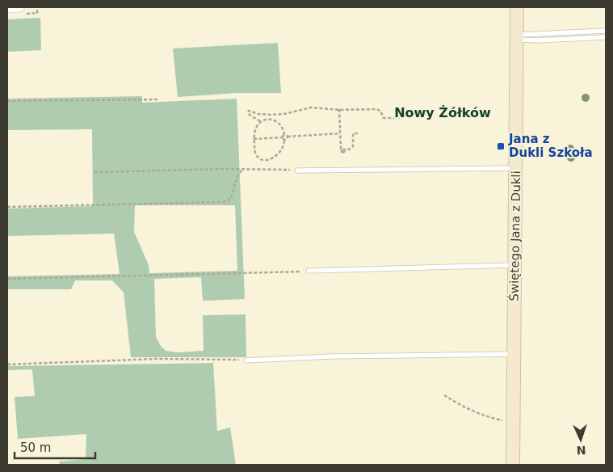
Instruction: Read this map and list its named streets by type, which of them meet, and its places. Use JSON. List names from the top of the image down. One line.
{"streets":{"main road":["Świętego Jana z Dukli"]},"districts":["Nowy Żółków"],"places":{"transit":["Jana z Dukli Szkoła"]},"scale_bar":"50 m","north":"bottom"}
